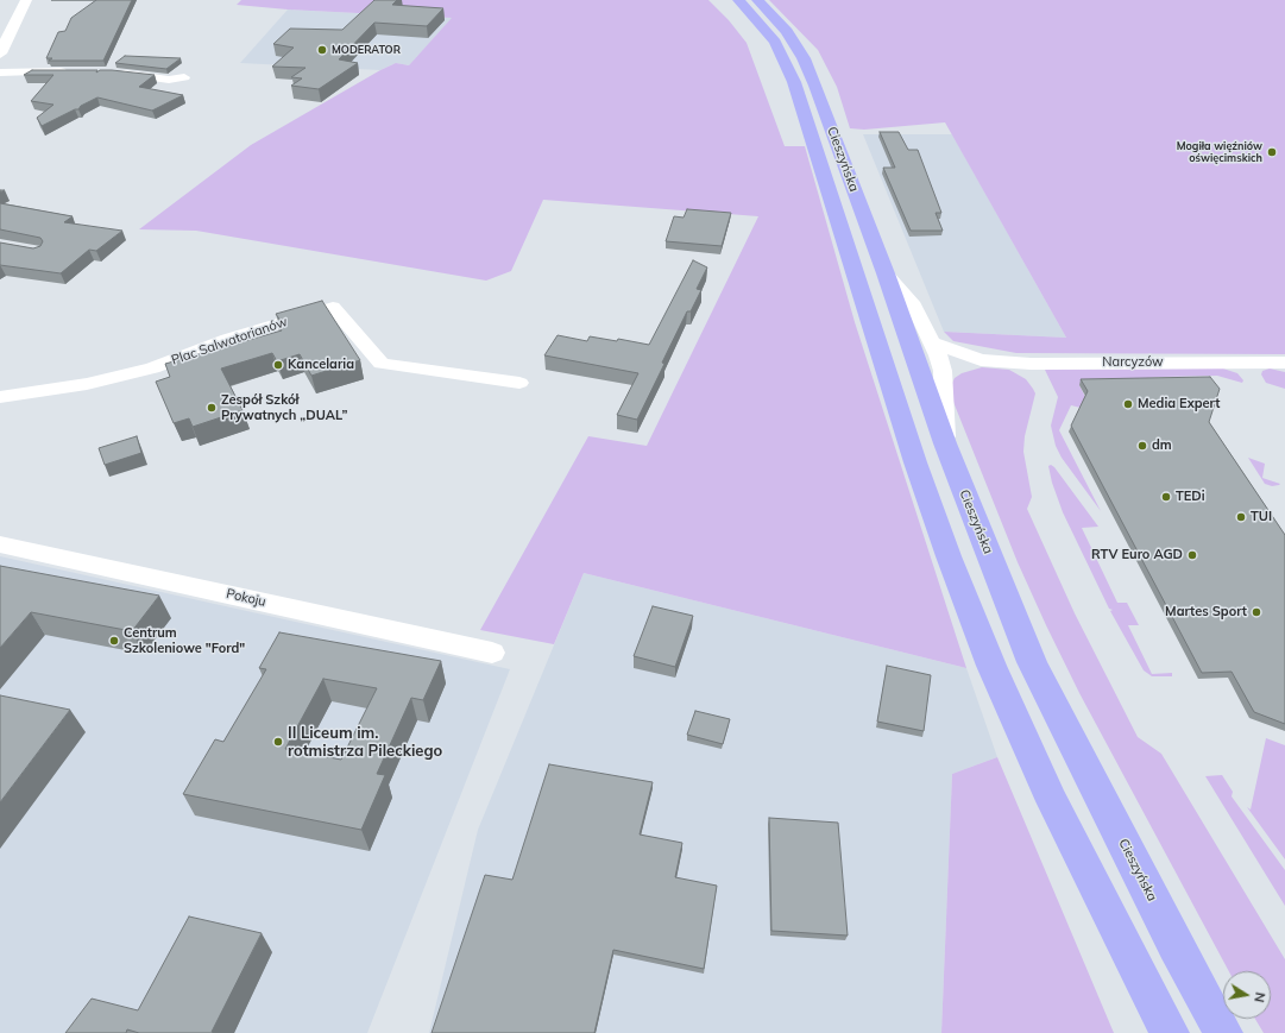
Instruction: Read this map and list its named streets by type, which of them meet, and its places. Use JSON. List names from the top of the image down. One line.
{"streets":{"main road":["Cieszyńska"],"street":["Plac Salwatorianów","Narcyzów","Pokoju"]},"places":["MODERATOR","Mogiła więźniów oświęcimskich","Kancelaria","Media Expert","Zespół Szkół Prywatnych „DUAL”","dm","TEDi","TUI","RTV Euro AGD","Martes Sport","Centrum Szkoleniowe \"Ford\"","II Liceum im. rotmistrza Pileckiego"],"north":"right"}
